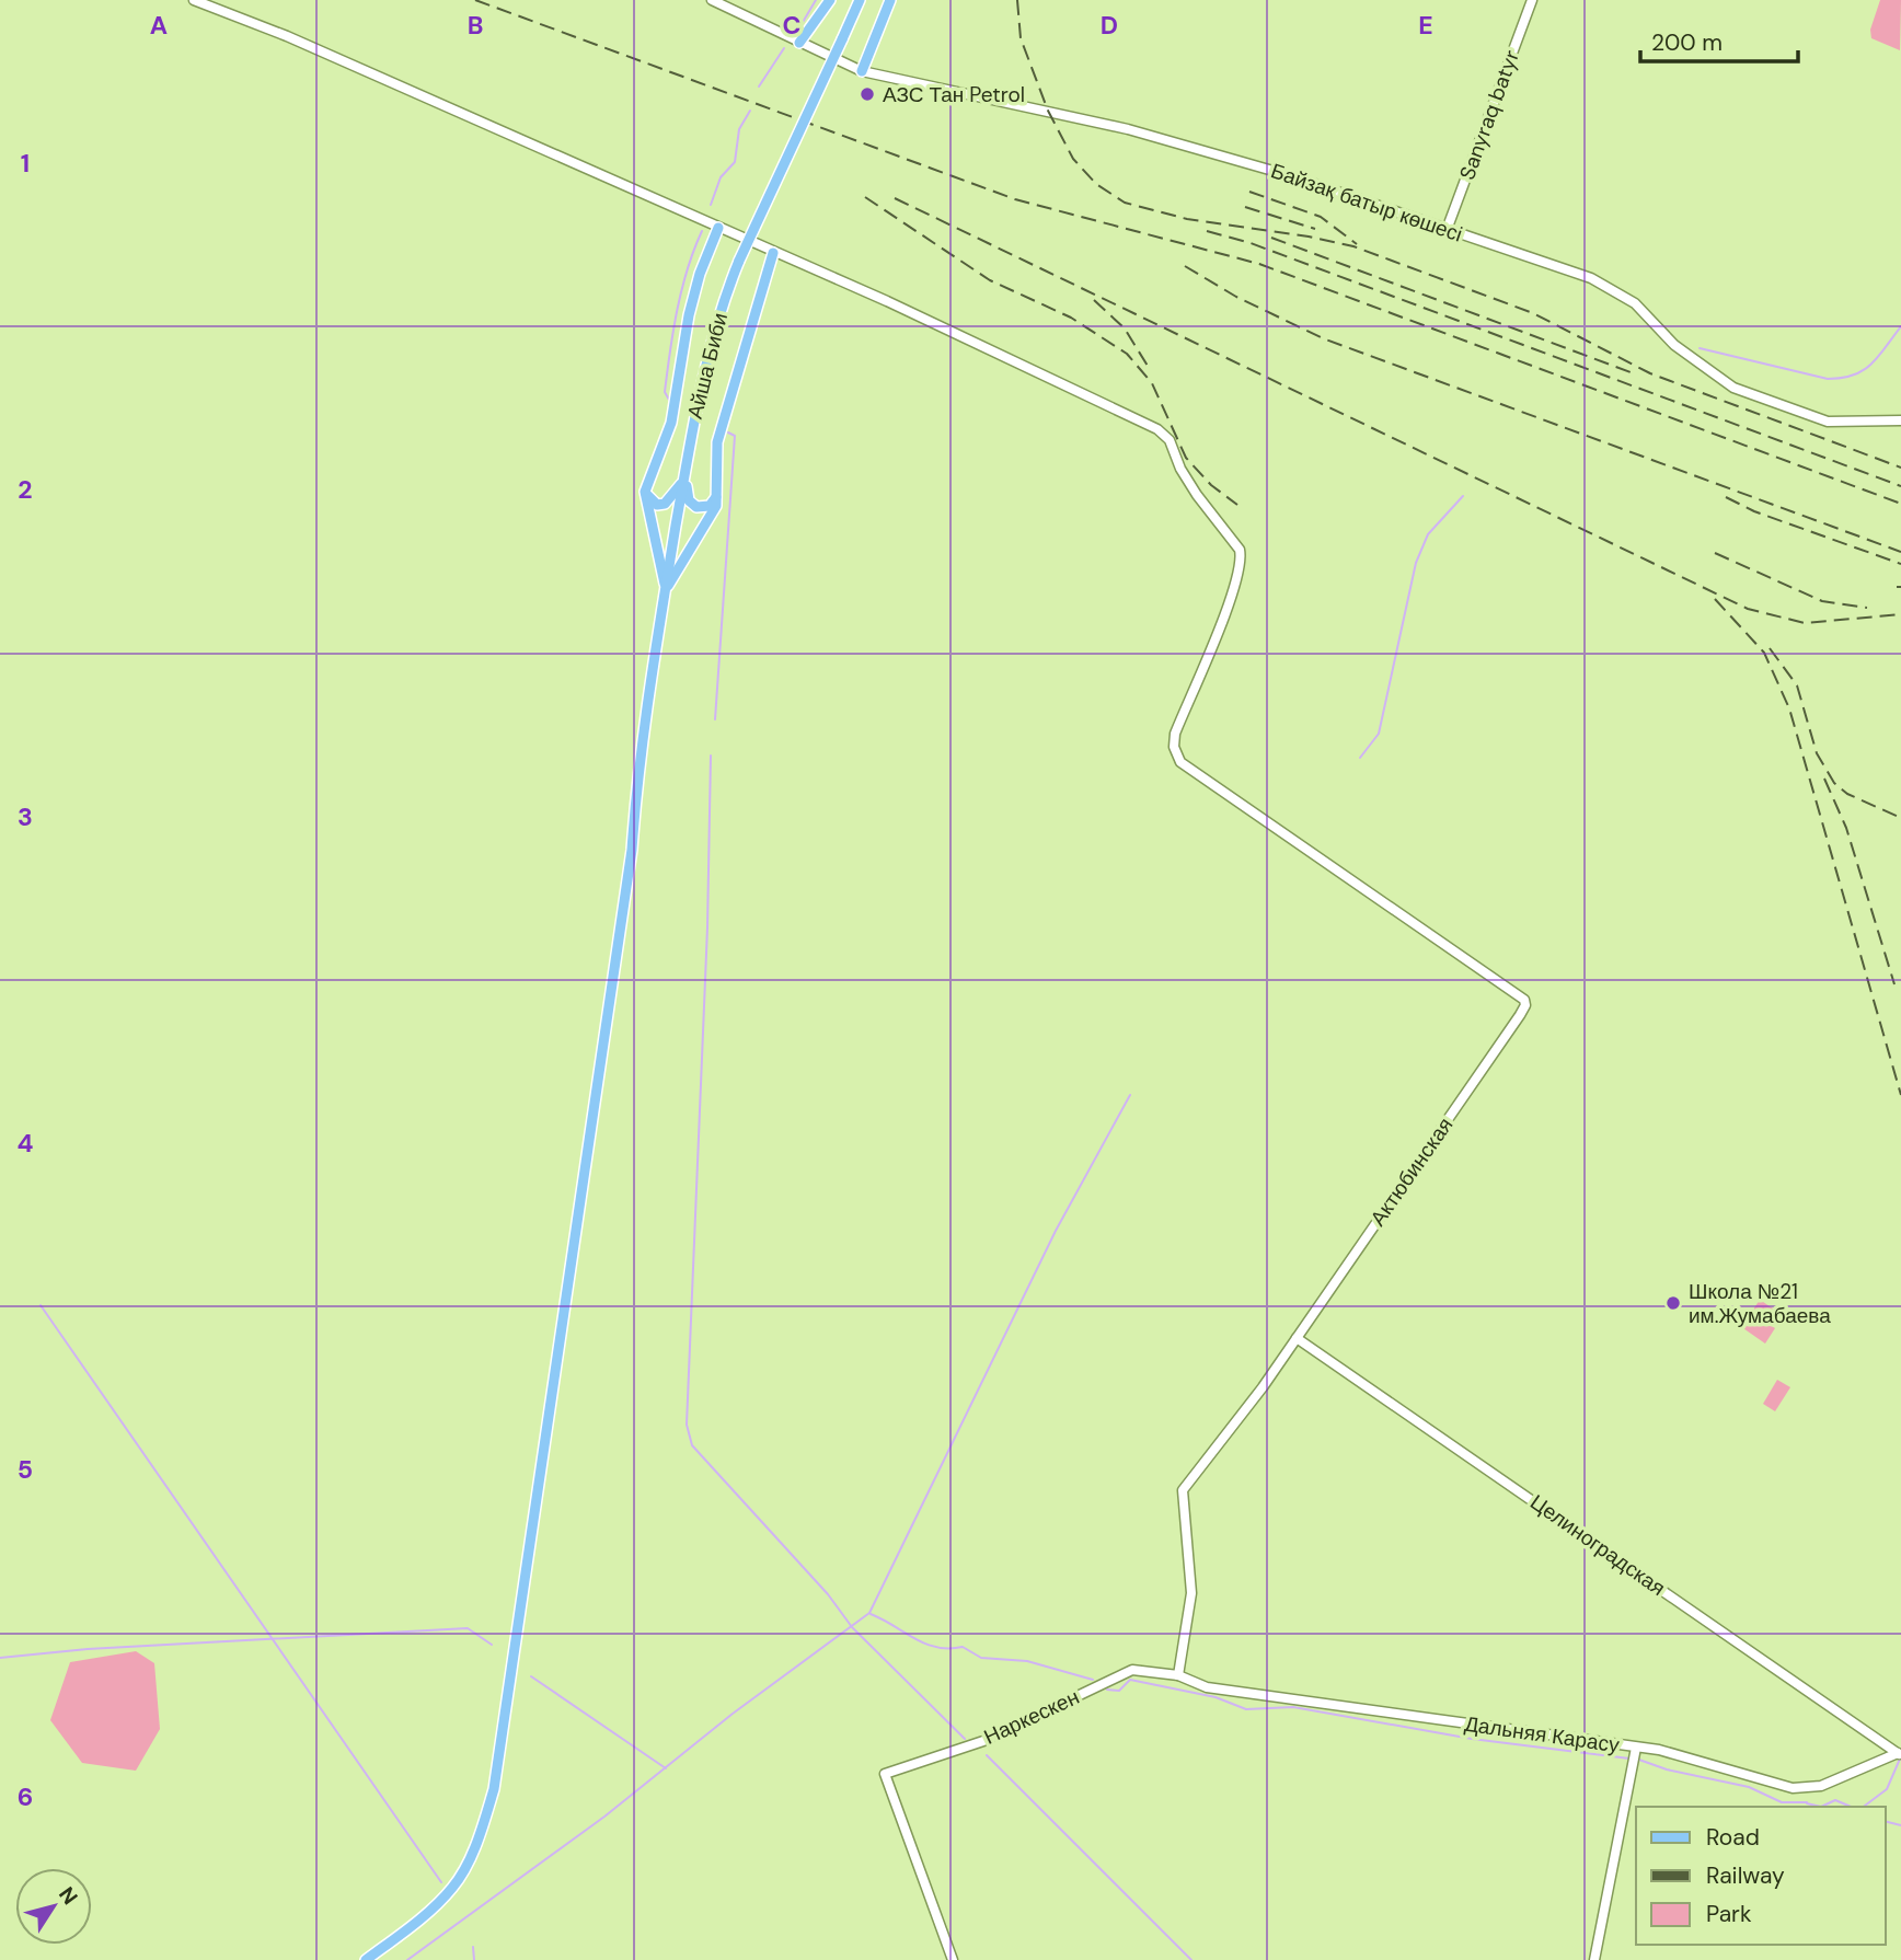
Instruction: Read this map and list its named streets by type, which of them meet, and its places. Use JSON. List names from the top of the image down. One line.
{"streets":{"main road":["Айша Биби"],"street":["Sanyraq batyr","Байзақ батыр көшесі","Актюбинская","Целиноградская","Наркескен","Дальняя Карасу"]},"crossings":[["Sanyraq batyr","Байзақ батыр көшесі"],["Актюбинская","Целиноградская"],["Актюбинская","Наркескен"],["Актюбинская","Дальняя Карасу"],["Целиноградская","Дальняя Карасу"],["Наркескен","Дальняя Карасу"]],"places":["АЗС Тан Petrol","Школа №21 им.Жумабаева"],"legend":["Road","Railway","Park"],"scale_bar":"200 m","north":"top right","grid":{"columns":["A","B","C","D","E"],"rows":["1","2","3","4","5","6"]}}
